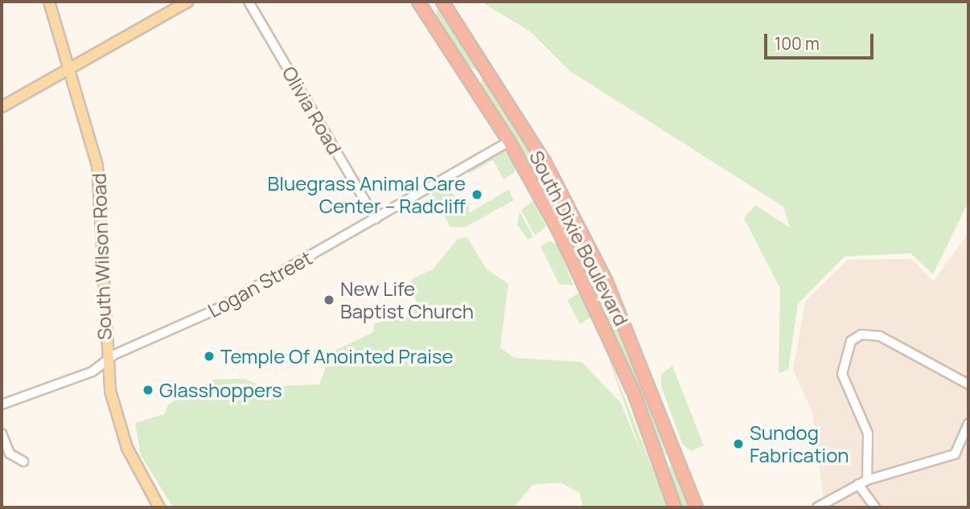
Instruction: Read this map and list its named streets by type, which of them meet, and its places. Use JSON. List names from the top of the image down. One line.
{"streets":{"highway":["South Dixie Boulevard"],"main road":["South Wilson Road"],"street":["Olivia Road","Logan Street"]},"crossings":[["Olivia Road","Logan Street"],["South Dixie Boulevard","Logan Street"],["South Wilson Road","Logan Street"]],"places":["Bluegrass Animal Care Center – Radcliff","New Life Baptist Church","Temple Of Anointed Praise","Glasshoppers","Sundog Fabrication"],"scale_bar":"100 m"}
